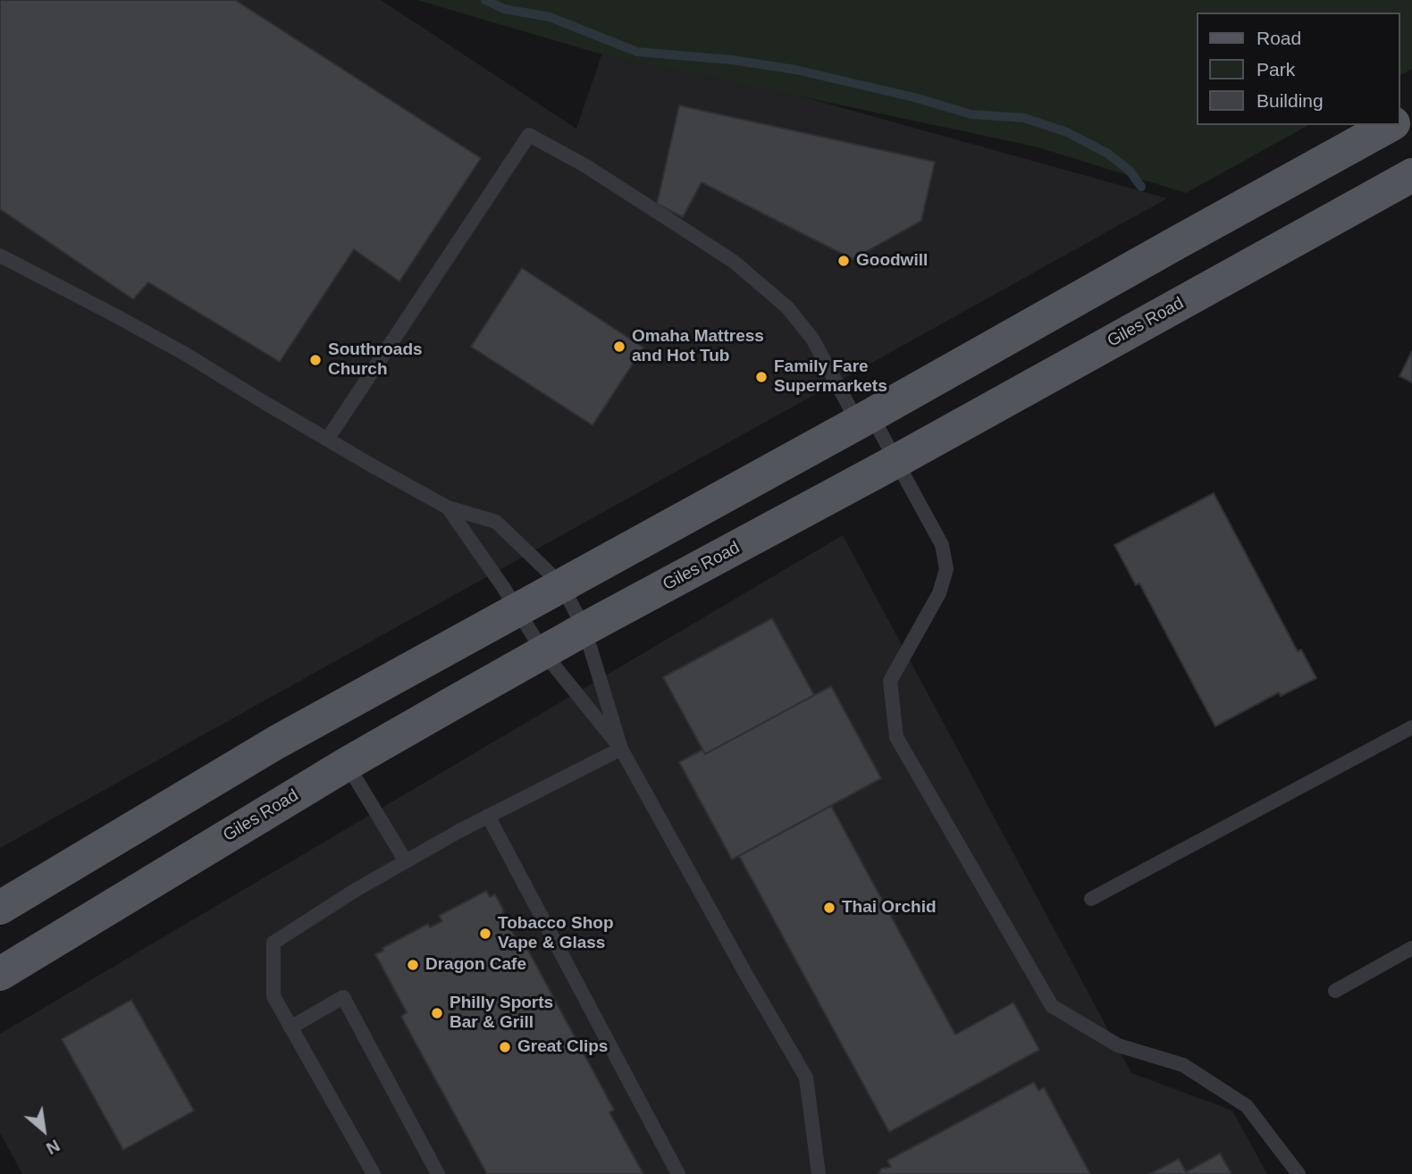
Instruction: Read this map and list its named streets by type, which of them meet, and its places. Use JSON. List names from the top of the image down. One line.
{"streets":{"main road":["Giles Road"]},"places":["Goodwill","Omaha Mattress and Hot Tub","Southroads Church","Family Fare Supermarkets","Thai Orchid","Tobacco Shop Vape & Glass","Dragon Cafe","Philly Sports Bar & Grill","Great Clips"],"legend":["Road","Park","Building"],"north":"bottom right"}
